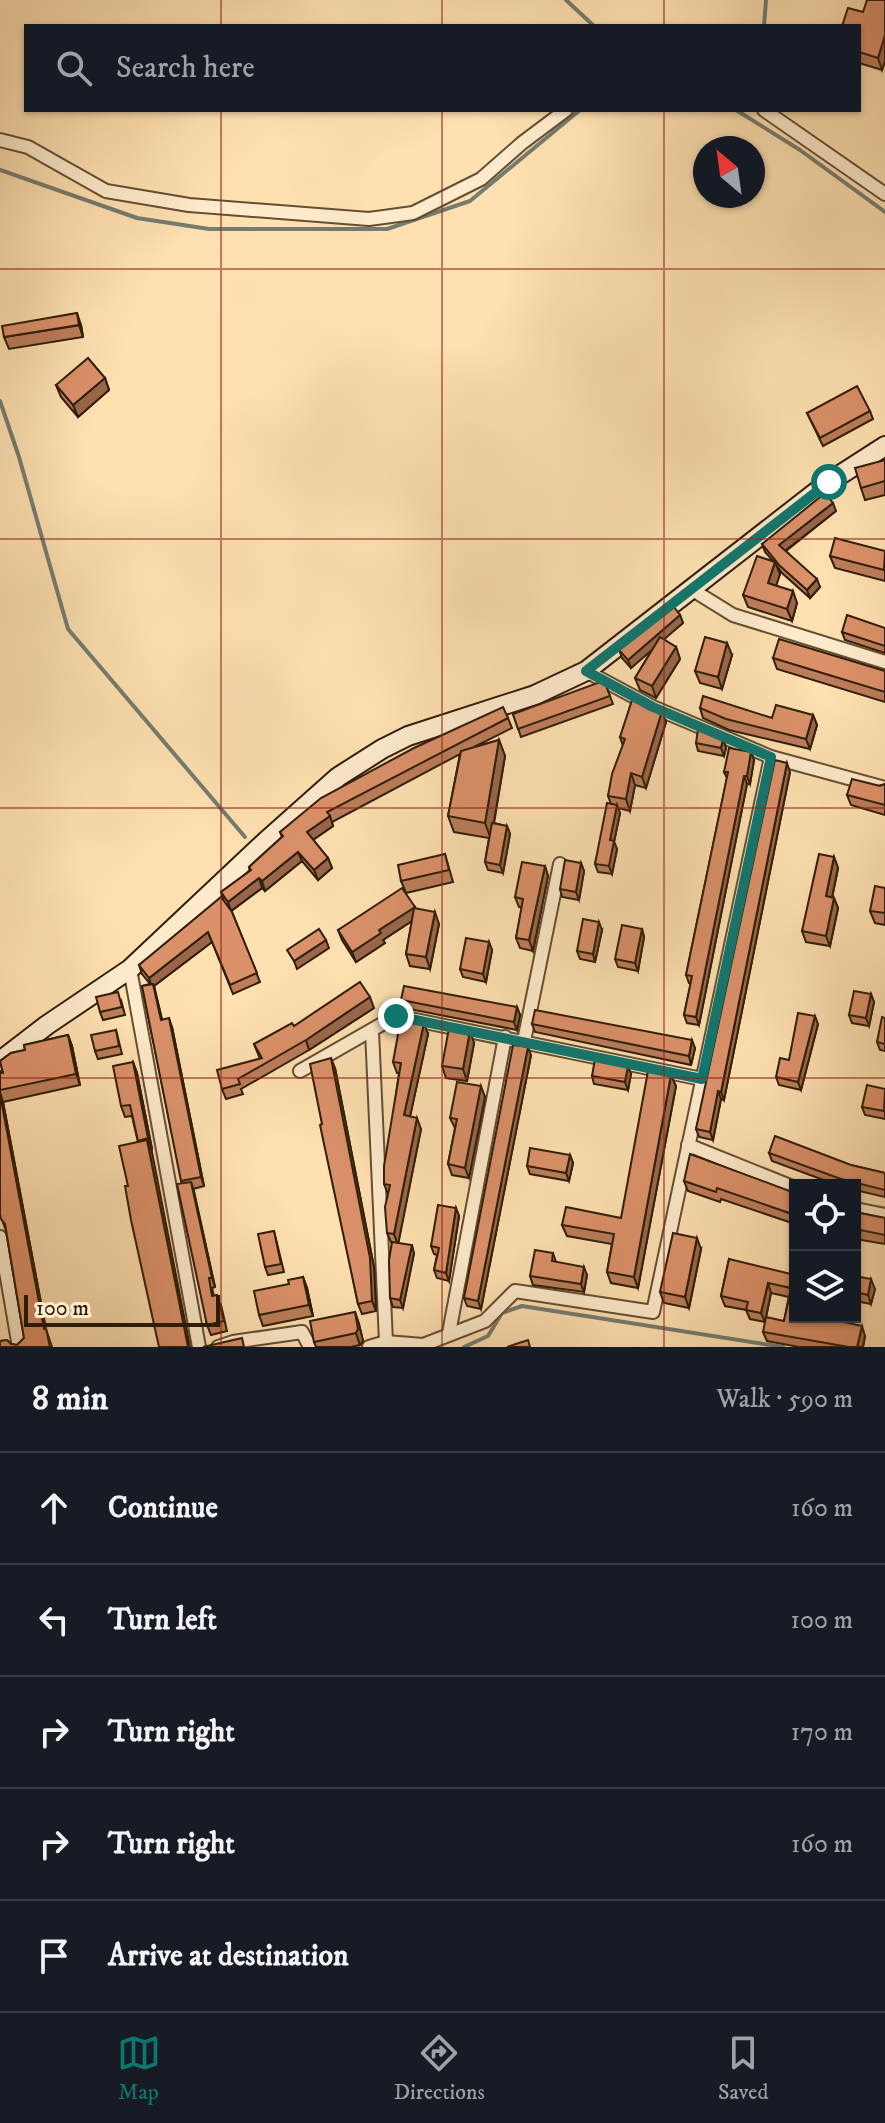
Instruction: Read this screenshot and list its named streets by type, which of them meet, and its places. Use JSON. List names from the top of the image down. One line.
{"scale_bar":"100 m","north":"top left","page":{"search":"Search here","scale":"100 m","heading":["8 min","Walk · 590 m"],"list":[["Continue","160 m"],["Turn left","100 m"],["Turn right","170 m"],["Turn right","160 m"],"Arrive at destination"],"nav":["Map","Directions","Saved"]}}
